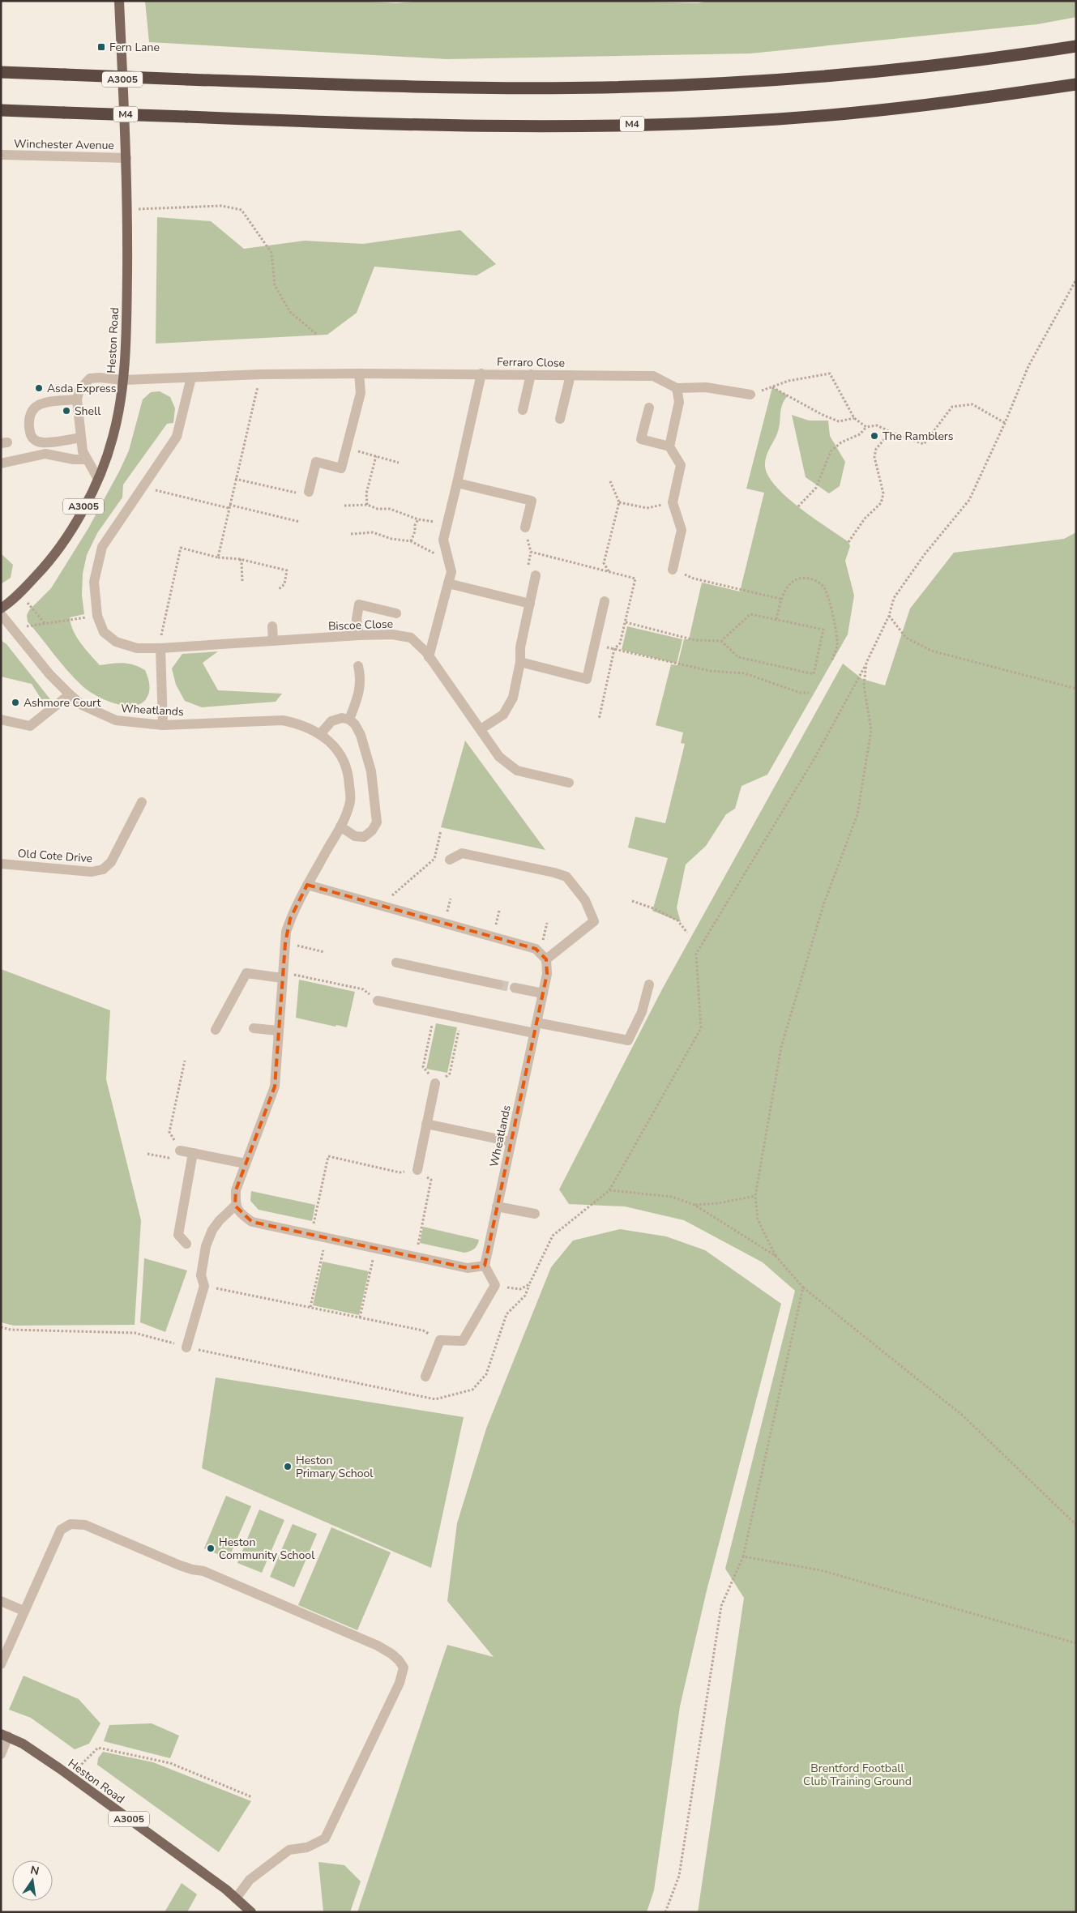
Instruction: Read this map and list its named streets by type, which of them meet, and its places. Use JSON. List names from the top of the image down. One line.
{"streets":{"highway":["M4"],"main road":["A3005","Heston Road"],"street":["Winchester Avenue","Ferraro Close","Biscoe Close","Wheatlands","Old Cote Drive"]},"crossings":[["A3005","Winchester Avenue"],["A3005","Heston Road"],["Winchester Avenue","Heston Road"],["Heston Road","Ferraro Close"]],"parks":["Brentford Football Club Training Ground"],"places":{"transit":["Fern Lane"],"other":["Asda Express","Shell","The Ramblers","Ashmore Court","Heston Primary School","Heston Community School"]},"north":"top"}
